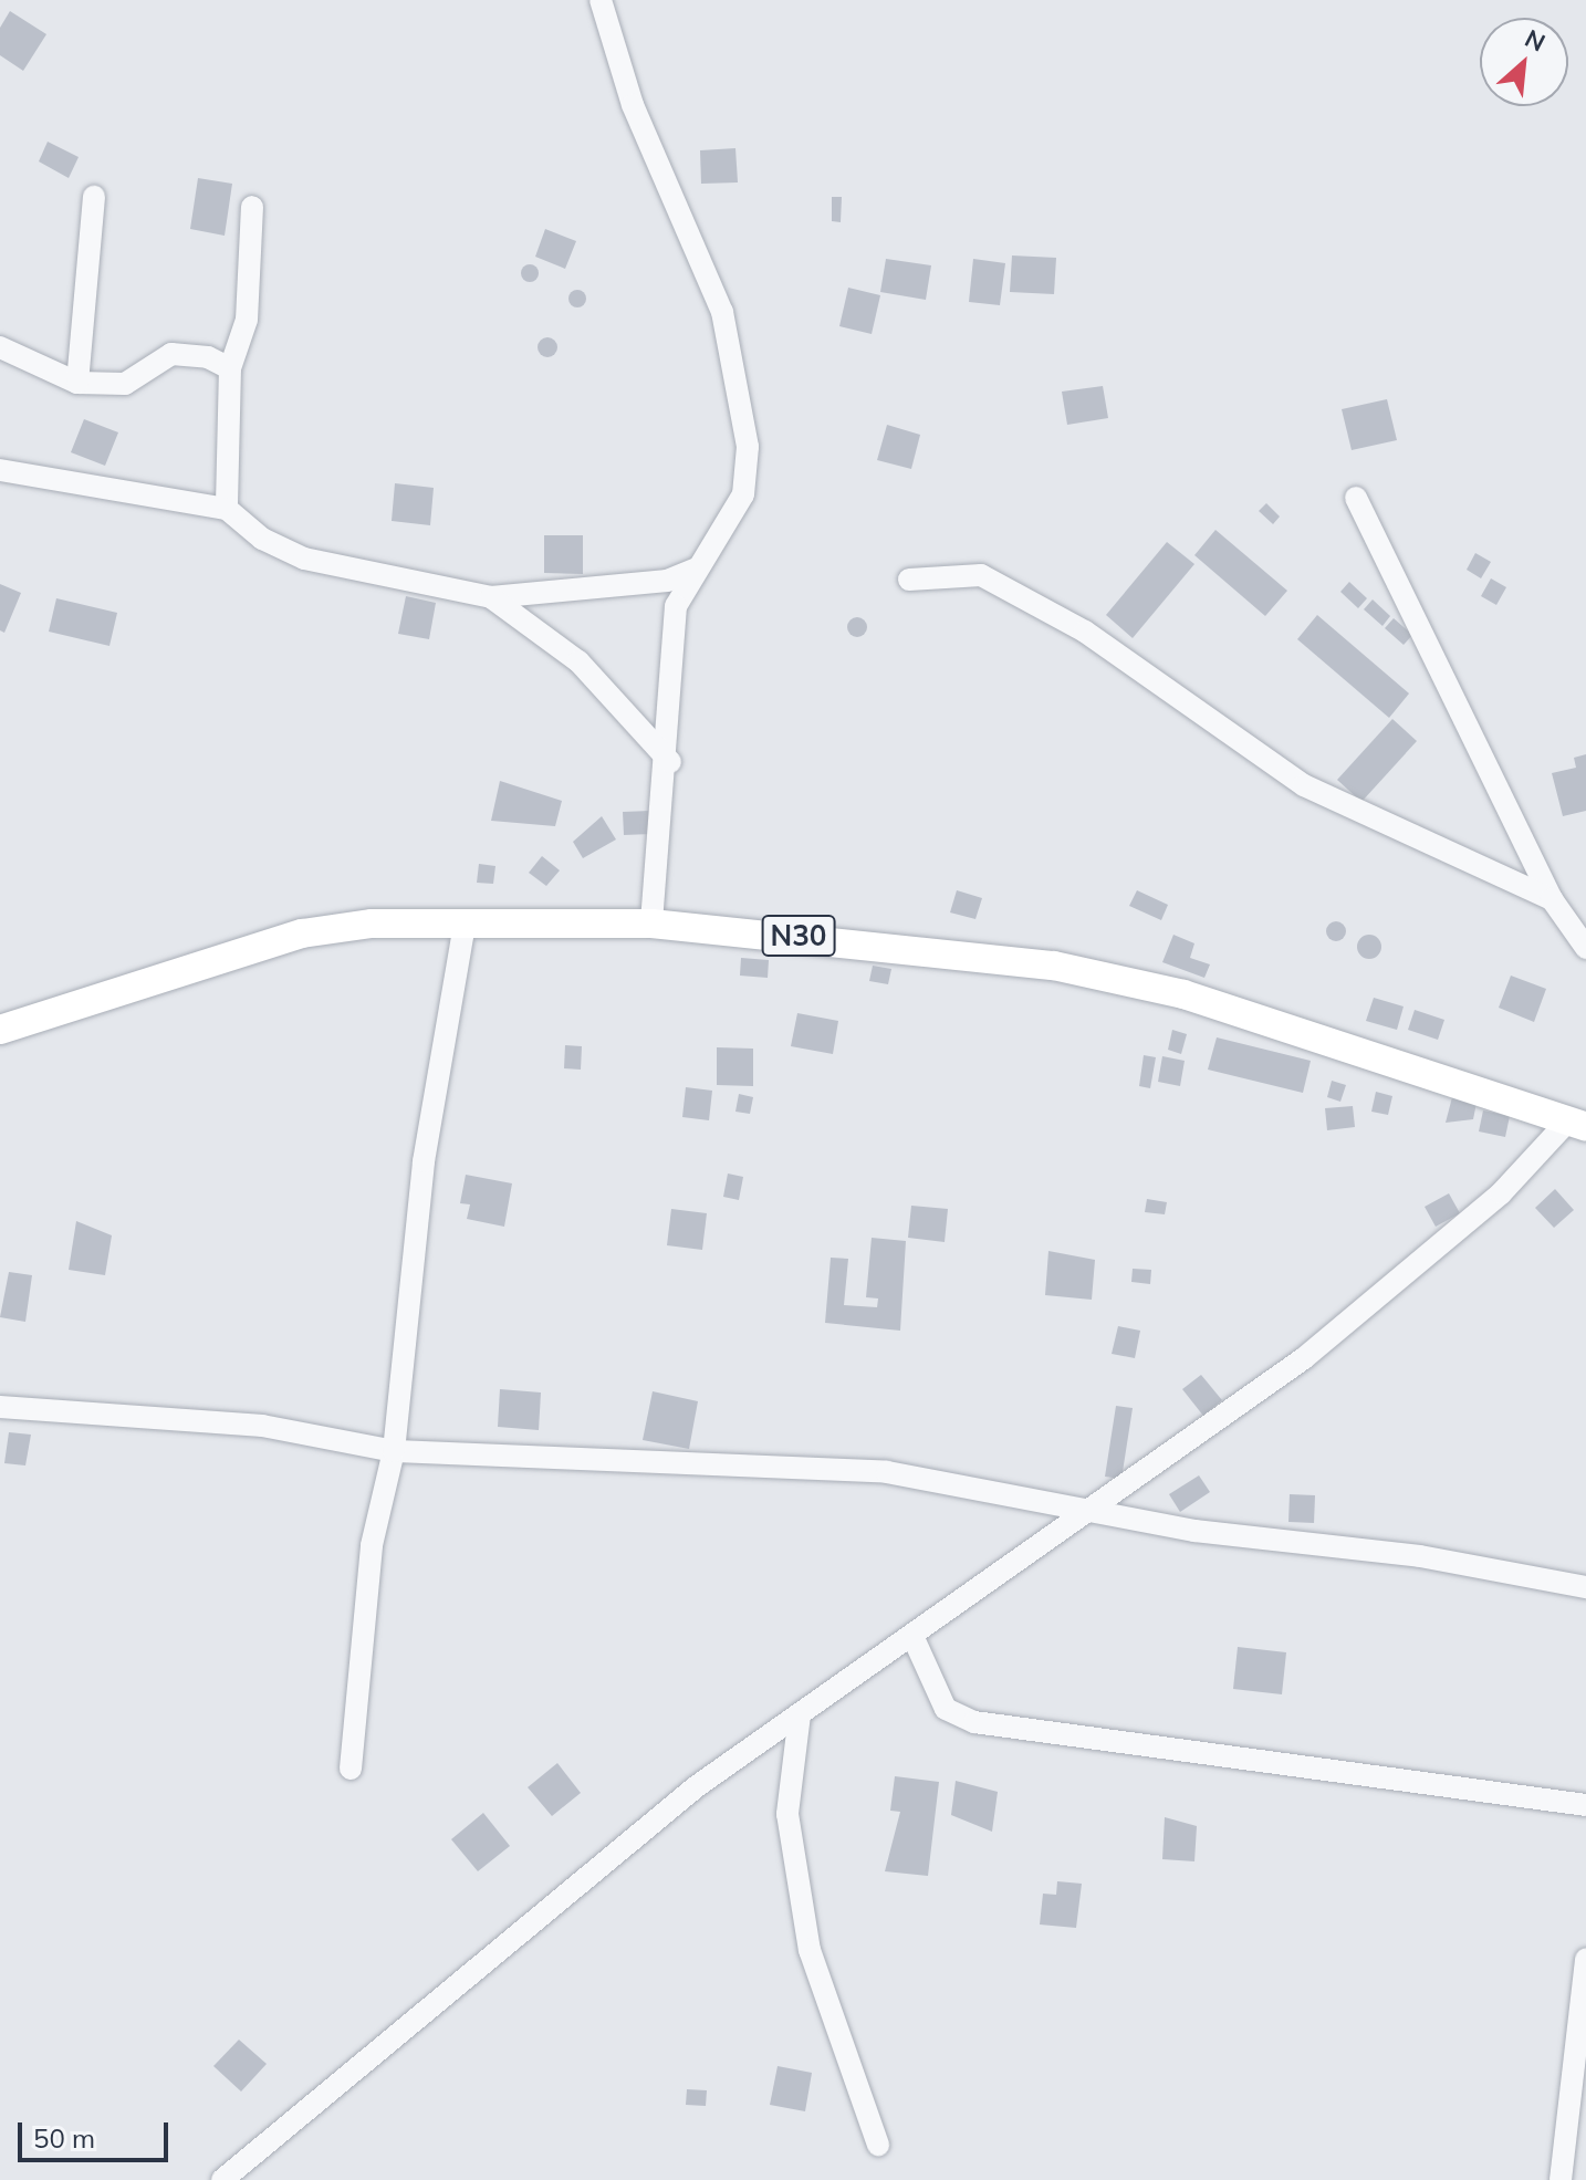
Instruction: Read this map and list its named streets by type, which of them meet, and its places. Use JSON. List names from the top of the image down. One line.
{"streets":{"main road":["N30"]},"scale_bar":"50 m","north":"top right"}
